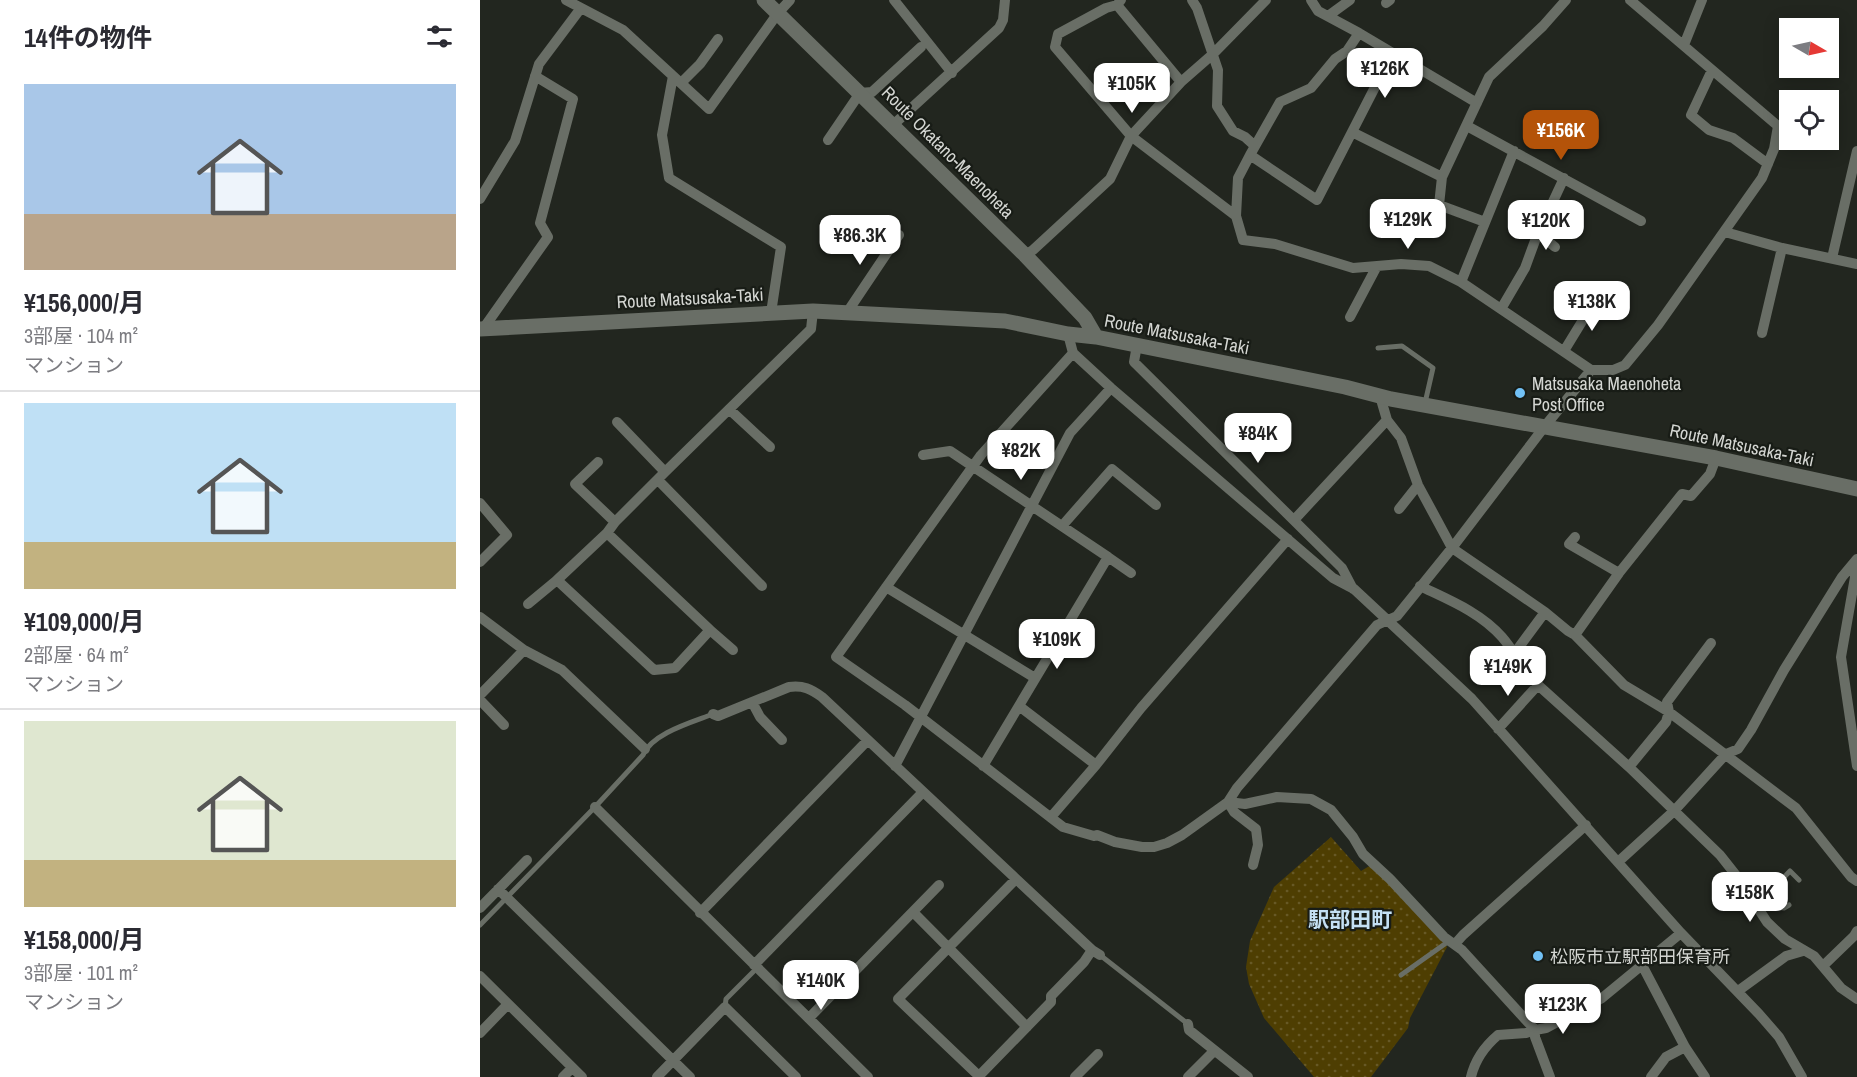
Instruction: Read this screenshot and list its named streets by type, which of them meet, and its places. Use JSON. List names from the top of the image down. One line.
{"streets":{"main road":["Route Okatano-Maenoheta","Route Matsusaka-Taki"]},"crossings":[["Route Okatano-Maenoheta","Route Matsusaka-Taki"]],"districts":["駅部田町"],"places":["Matsusaka Maenoheta Post Office","松阪市立駅部田保育所"],"north":"right","page":{"heading":"14件の物件","price":["¥126K","¥105K","¥156K","¥129K","¥120K","¥86.3K","¥138K","¥84K","¥82K","¥109K","¥149K","¥158K","¥140K","¥123K"],"list":[{"name":"¥156,000/月","note":"3部屋 · 104 m² · マンション"},{"name":"¥109,000/月","note":"2部屋 · 64 m² · マンション"},{"name":"¥158,000/月","note":"3部屋 · 101 m² · マンション"}]}}
